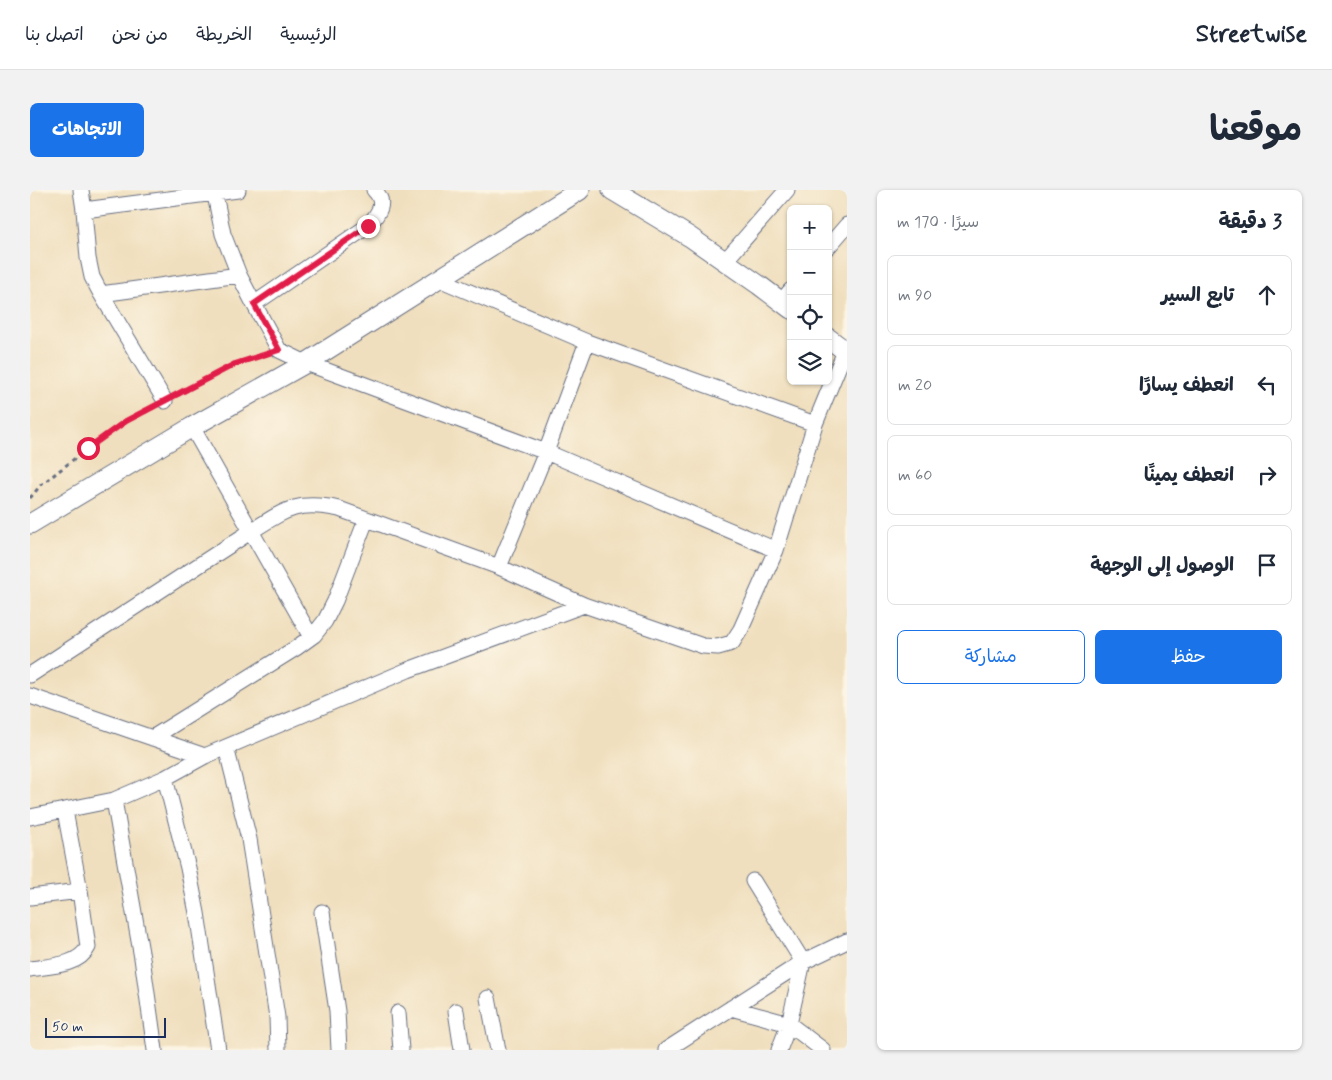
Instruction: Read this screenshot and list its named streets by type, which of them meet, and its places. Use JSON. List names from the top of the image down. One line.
{"scale_bar":"50 m","page":{"header":"Streetwise","nav":["الرئيسية","الخريطة","من نحن","اتصل بنا"],"title":"موقعنا","buttons":["الاتجاهات",["حفظ","مشاركة"]],"heading":["3 دقيقة","سيرًا · 170 m"],"map_buttons":["+","−"],"list":[["تابع السير","90 m"],["انعطف يسارًا","20 m"],["انعطف يمينًا","60 m"],"الوصول إلى الوجهة"],"scale":"50 m"}}
